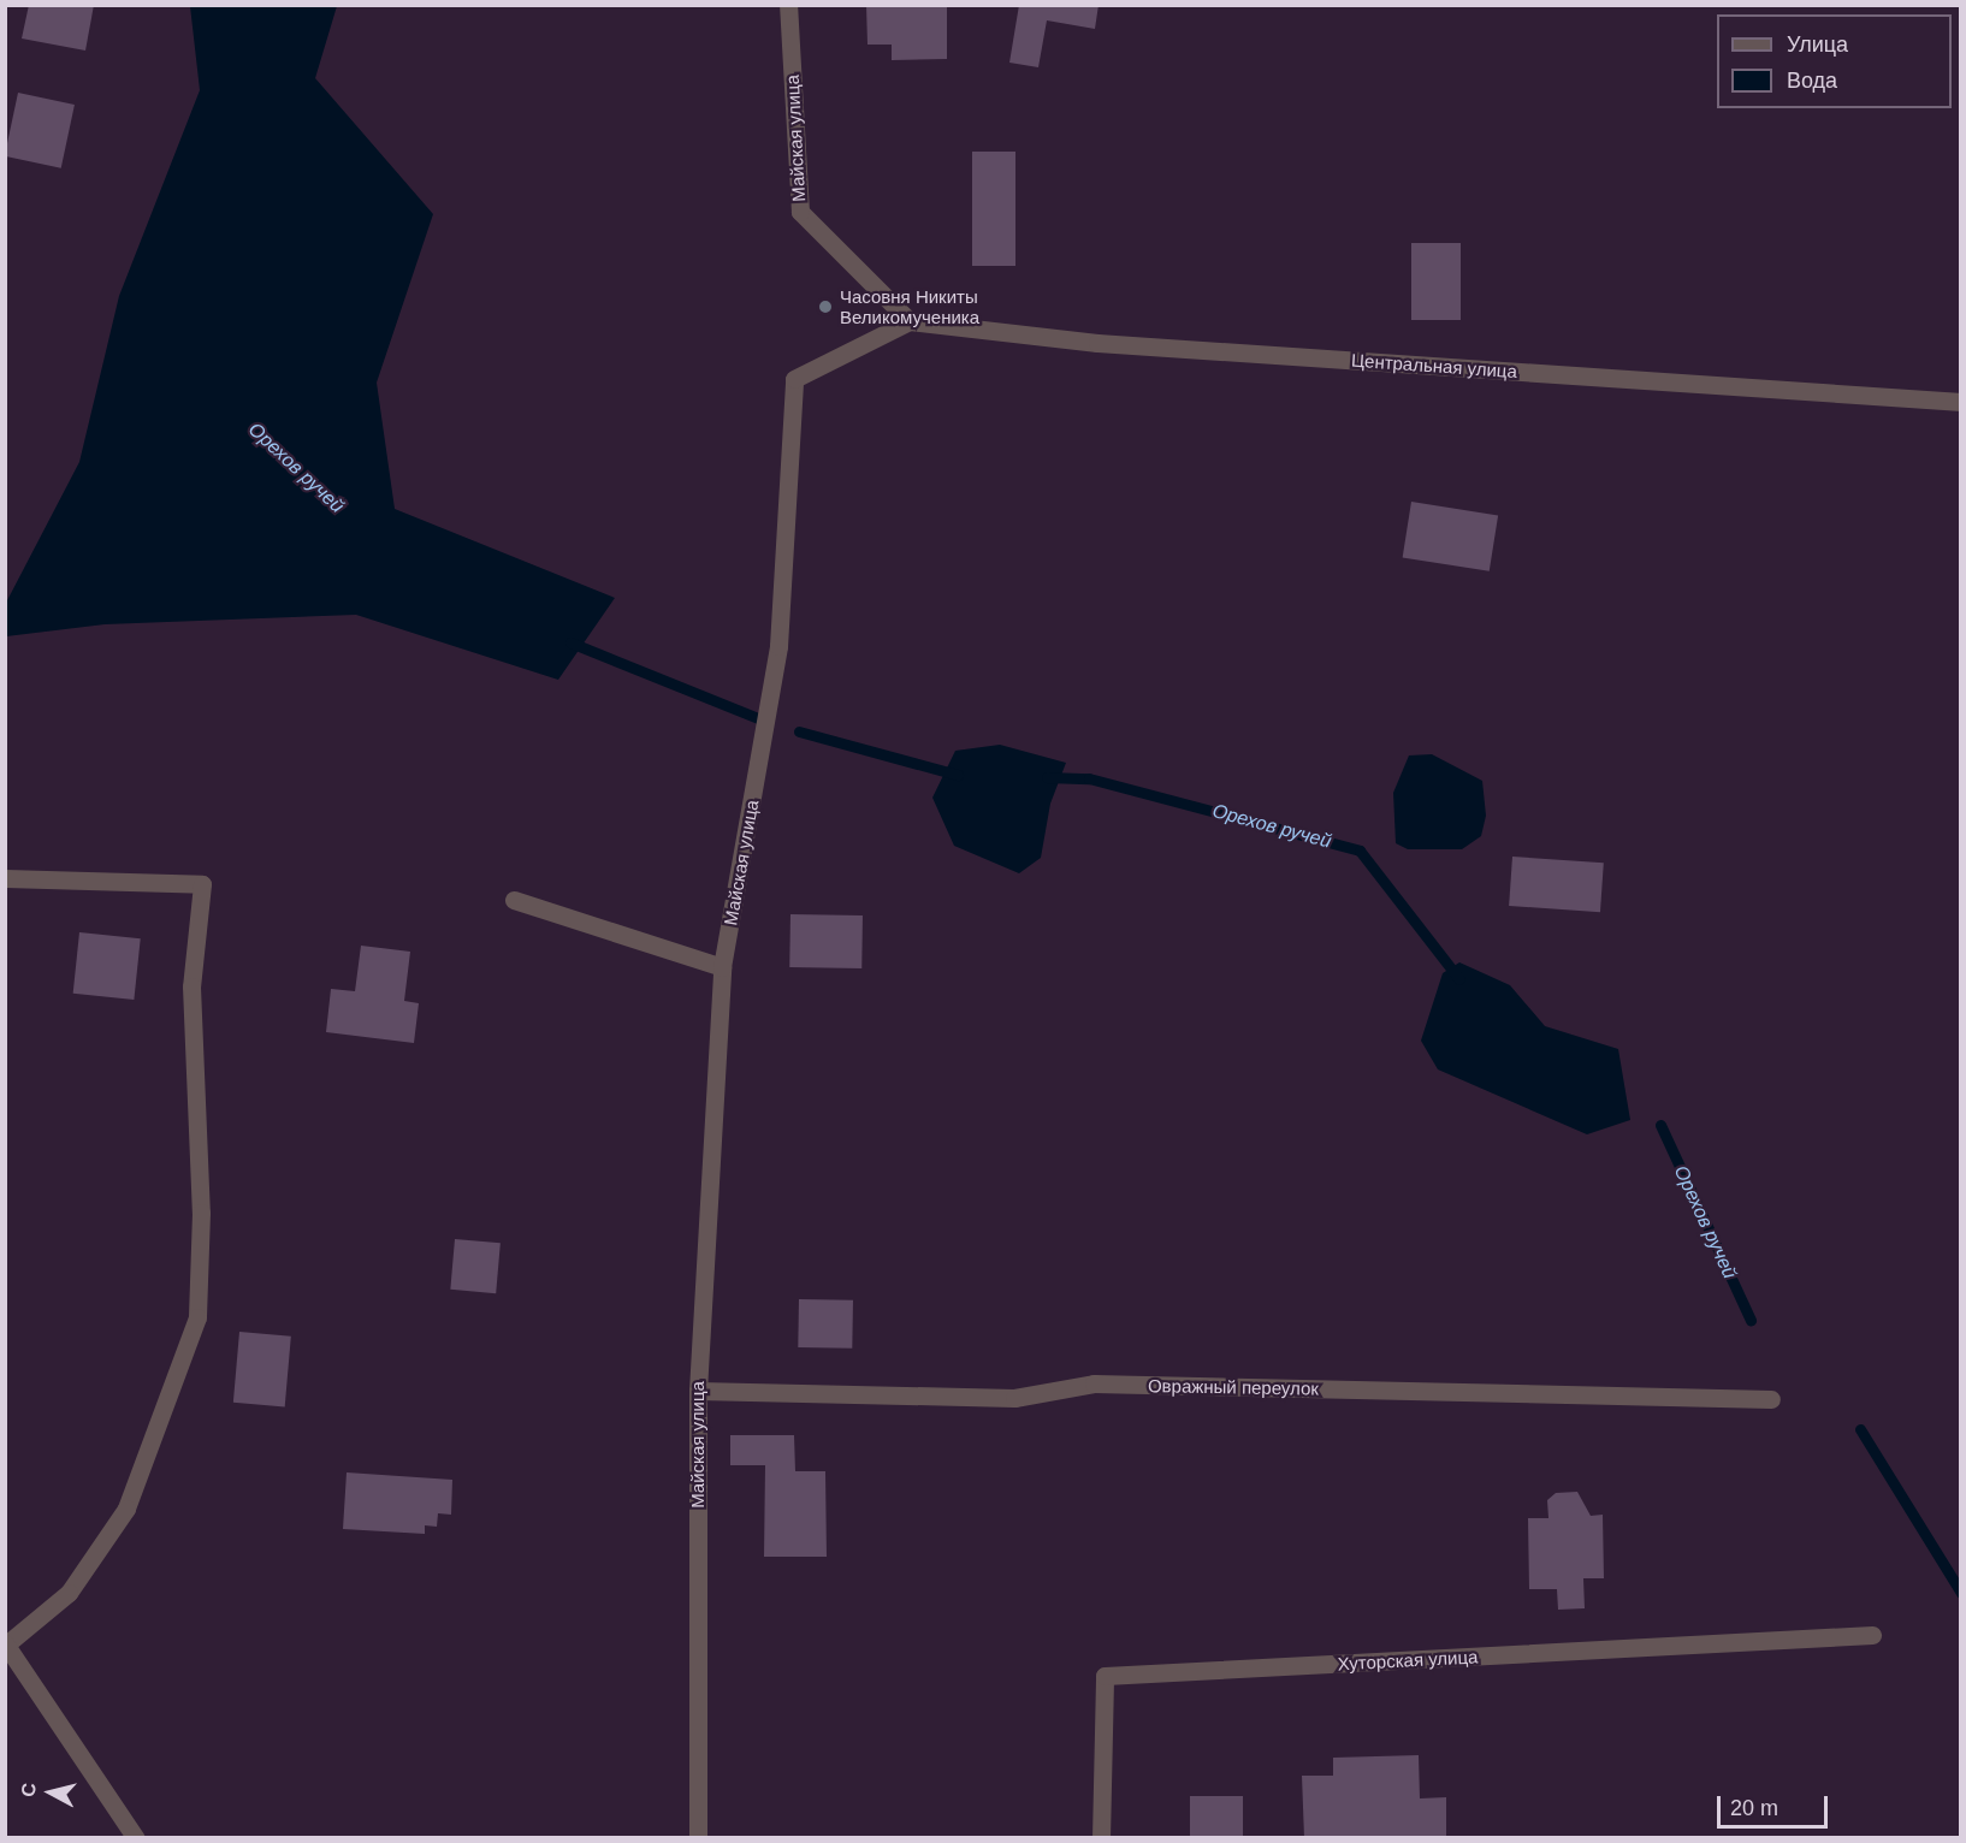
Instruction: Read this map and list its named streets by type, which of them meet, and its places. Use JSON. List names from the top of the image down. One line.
{"streets":{"street":["Майская улица","Центральная улица","Овражный переулок","Хуторская улица"]},"crossings":[["Майская улица","Центральная улица"],["Майская улица","Овражный переулок"]],"water":["Орехов ручей"],"places":["Часовня Никиты Великомученика"],"legend":["Улица","Вода"],"scale_bar":"20 m","north":"left"}
